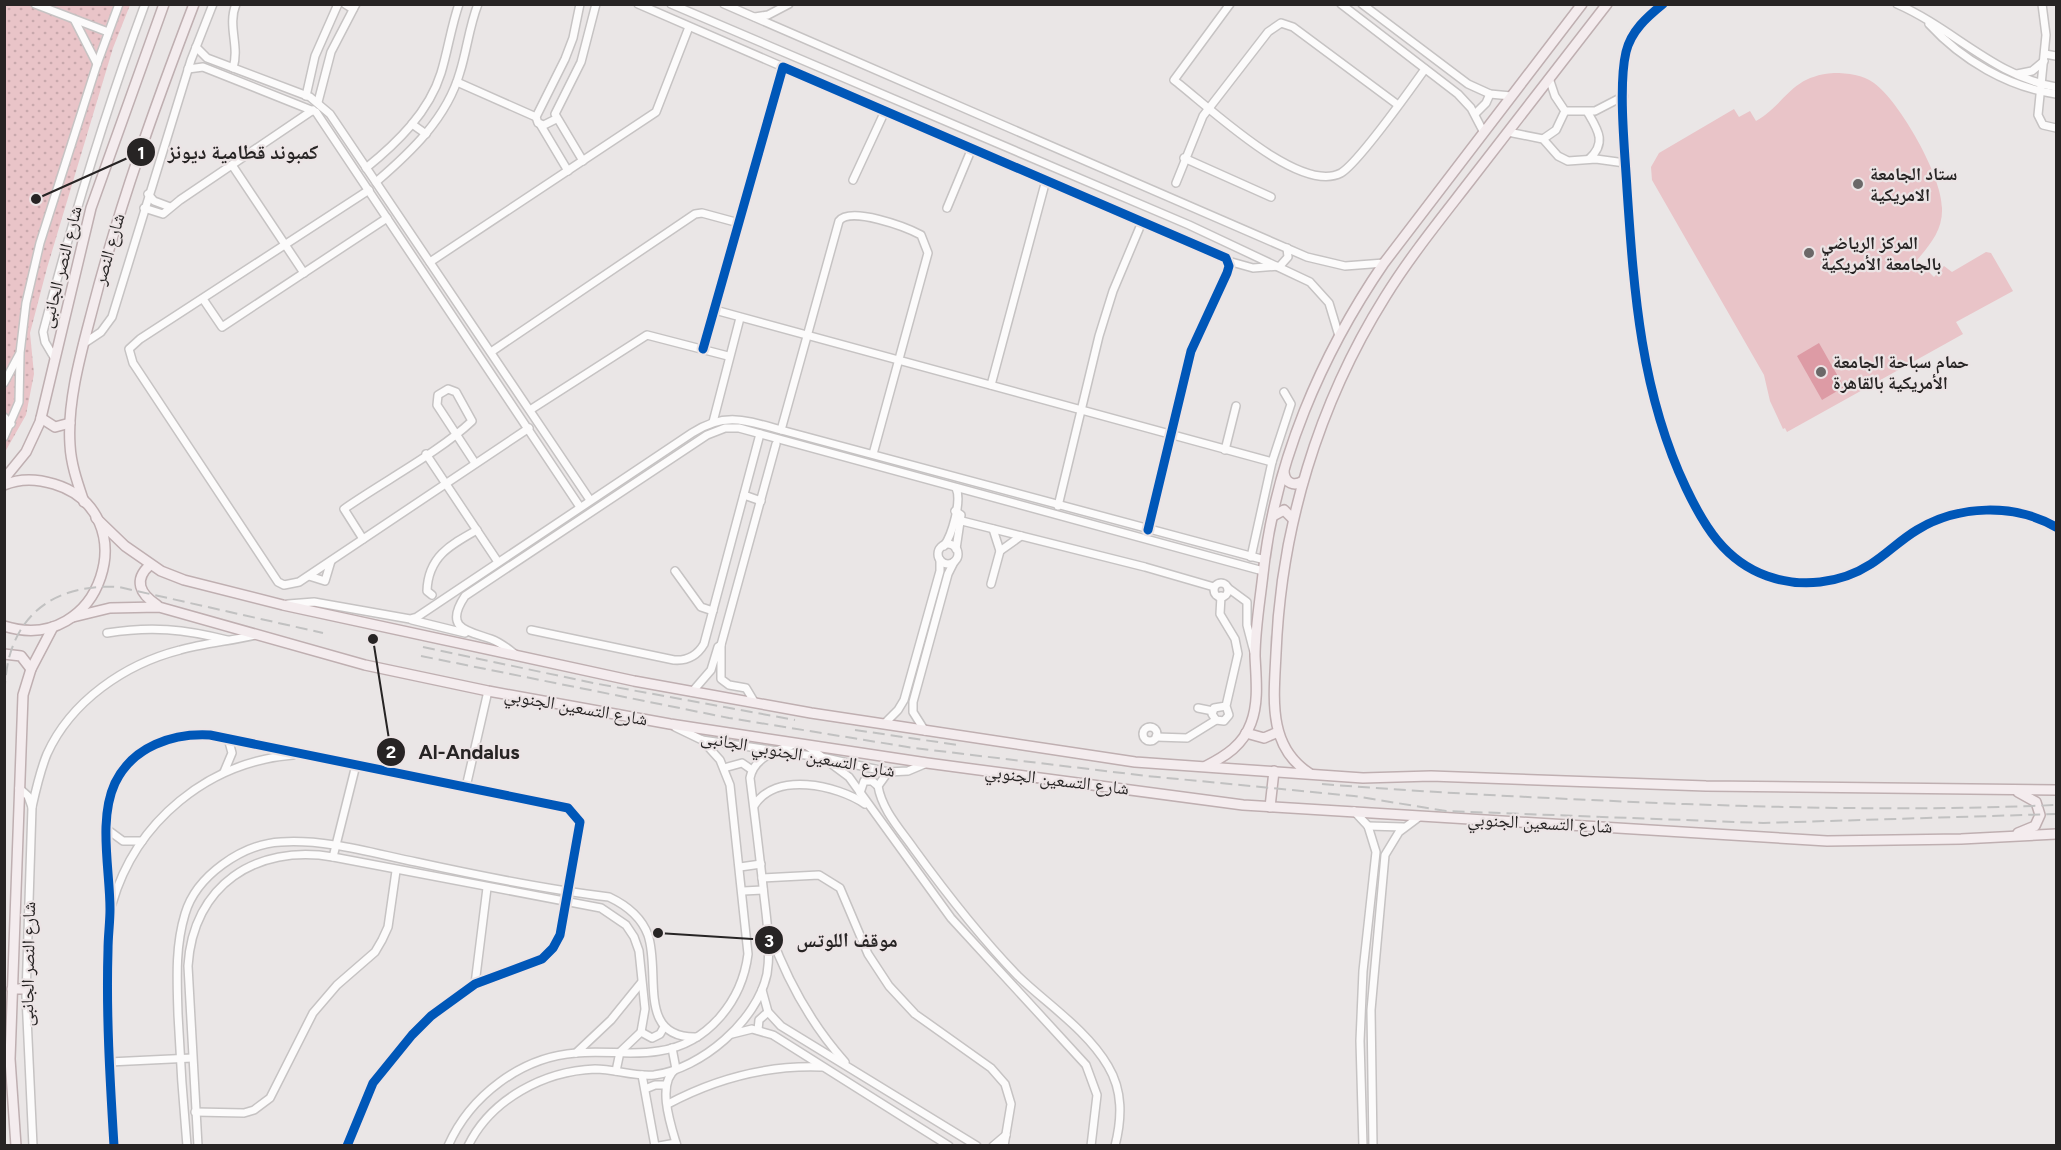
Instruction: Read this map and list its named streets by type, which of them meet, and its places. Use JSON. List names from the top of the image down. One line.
{"streets":{"main road":["شارع النصر","شارع التسعين الجنوبي"],"street":["شارع النصر الجانبى","شارع التسعين الجنوبي الجانبى"]},"crossings":[["شارع النصر","شارع النصر الجانبى"],["شارع النصر الجانبى","شارع التسعين الجنوبي"],["شارع التسعين الجنوبي","شارع التسعين الجنوبي الجانبى"]],"places":["ستاد الجامعة الامريكية","كمبوند قطامية ديونز","المركز الرياضي بالجامعة الأمريكية","حمام سباحة الجامعة الأمريكية بالقاهرة","Al-Andalus","موقف اللوتس"]}
